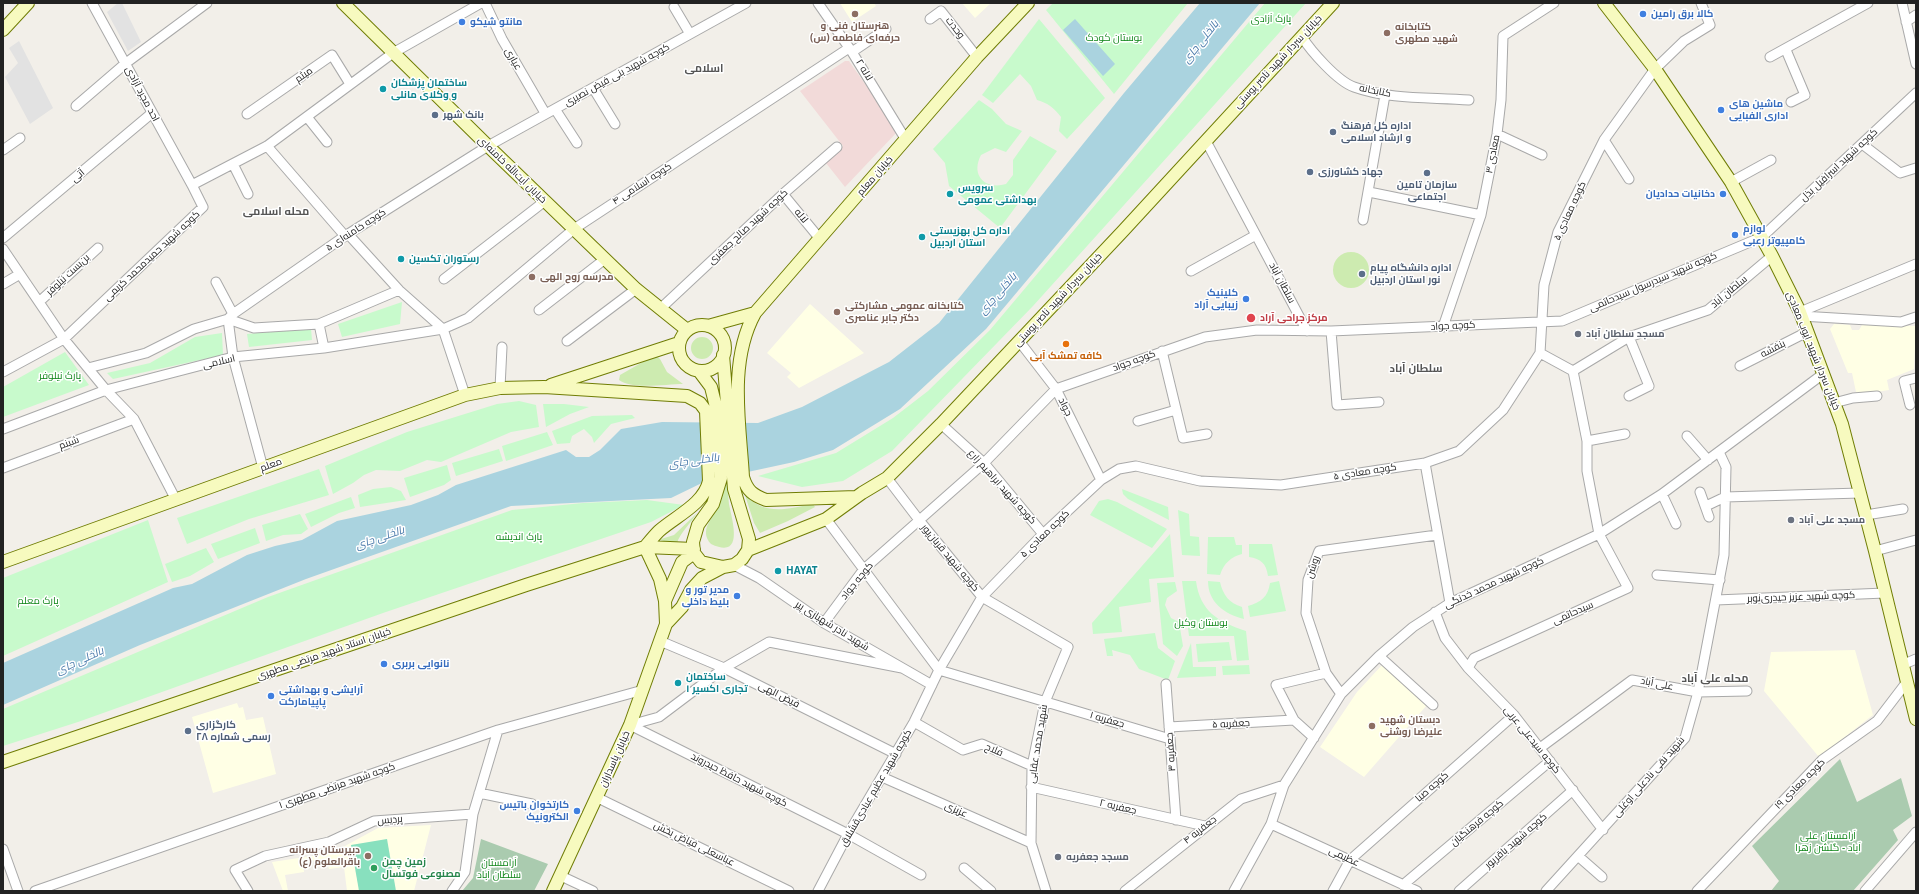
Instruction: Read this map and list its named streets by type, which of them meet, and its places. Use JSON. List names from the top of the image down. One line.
{"streets":{"main road":["خیابان سردار شهید ناصر پوستی","خیابان آیت‌الله خامنه‌ای","خیابان معلم","خیابان سردار شهید ایوب معادی","معلم","خیابان استاد شهید مرتضی مطهری","خیابان پاسداران"],"street":["وحدت","عیاری","لاله ۲","میثم","کوچه شهید بنی فیض نصیری","کتابخانه","احد مجرد آزادی","معادی ۳","کوچه شهید اسرافیل بذل","آتی","کوچه اسلامی ۴","کوچه معادی ۵","لاله","کوچه شهید صالح جعفری","کوچه خامنه‌ای ۵","کوچه شهید حمیدمحمد کریمی","بن‌بست نیلوفر","کوچه شهید سیدرسول سیدحاتمی","سلطان آباد","کوچه جواد","بنفشه","اسلامی","جواد","شبنم","کوچه شهید ابراهیم زارع","کوچه شهید قربان‌پور","روشن","کوچه شهید محمد خدنگی","کوچه شهید عزیز حیدری‌نوبر","سیدحاتمی","شهید نادر شهبازی پیر","علی آباد","فیض الهی","جعفریه ۱","جعفریه ۵","کوچه سیدعلی عربی","شهید محمد عقابی","فلاح","جعفریه ۳","شهید نقی نادعلی اوغلی","کوچه شهید حافظ حیدروند","کوچه معادی ۱۹","کوچه شهید مرتضی مطهری ۱","کوچه صبا","کوچه شهید عظیم عبادی‌قشلاق","جعفریه ۲","عزیزی","پردیس","کوچه فرهنگیان","جعفریه ۴","کوچه شهید باقرپور","عباسعلی فیاض بخش","عظیمی"]},"crossings":[["وحدت","خیابان معلم"],["عیاری","کوچه شهید بنی فیض نصیری"],["خیابان سردار شهید ناصر پوستی","کتابخانه"],["خیابان سردار شهید ناصر پوستی","سلطان آباد"],["خیابان سردار شهید ناصر پوستی","جواد"],["خیابان سردار شهید ناصر پوستی","کوچه شهید ابراهیم زارع"],["خیابان سردار شهید ناصر پوستی","کوچه شهید قربان‌پور"],["لاله ۲","خیابان معلم"],["لاله ۲","کوچه اسلامی ۴"],["کوچه شهید بنی فیض نصیری","خیابان آیت‌الله خامنه‌ای"],["کوچه شهید بنی فیض نصیری","کوچه خامنه‌ای ۵"],["احد مجرد آزادی","آتی"],["احد مجرد آزادی","کوچه شهید حمیدمحمد کریمی"],["معادی ۳","کوچه جواد"],["کوچه شهید اسرافیل بذل","کوچه شهید سیدرسول سیدحاتمی"],["کوچه شهید اسرافیل بذل","خیابان سردار شهید ایوب معادی"],["خیابان آیت‌الله خامنه‌ای","کوچه اسلامی ۴"],["خیابان آیت‌الله خامنه‌ای","کوچه شهید صالح جعفری"],["خیابان آیت‌الله خامنه‌ای","کوچه خامنه‌ای ۵"],["خیابان معلم","لاله"],["کوچه اسلامی ۴","اسلامی"],["کوچه معادی ۵","کوچه شهید سیدرسول سیدحاتمی"],["کوچه معادی ۵","کوچه جواد"],["کوچه معادی ۵","خیابان سردار شهید ایوب معادی"],["کوچه معادی ۵","جواد"],["کوچه معادی ۵","کوچه شهید ابراهیم زارع"],["کوچه معادی ۵","کوچه شهید قربان‌پور"],["کوچه معادی ۵","شهید نادر شهبازی پیر"],["کوچه معادی ۵","جعفریه ۱"],["کوچه معادی ۵","کوچه شهید عظیم عبادی‌قشلاق"],["لاله","کوچه شهید صالح جعفری"],["کوچه شهید سیدرسول سیدحاتمی","کوچه جواد"],["کوچه شهید سیدرسول سیدحاتمی","خیابان سردار شهید ایوب معادی"],["سلطان آباد","کوچه جواد"],["سلطان آباد","خیابان سردار شهید ایوب معادی"],["کوچه جواد","جواد"],["کوچه جواد","کوچه شهید ابراهیم زارع"],["کوچه جواد","کوچه شهید قربان‌پور"],["کوچه جواد","شهید نادر شهبازی پیر"],["بنفشه","خیابان سردار شهید ایوب معادی"],["خیابان سردار شهید ایوب معادی","کوچه شهید محمد خدنگی"],["خیابان سردار شهید ایوب معادی","کوچه شهید عزیز حیدری‌نوبر"],["خیابان سردار شهید ایوب معادی","کوچه معادی ۱۹"],["کوچه شهید قربان‌پور","شهید محمد عقابی"],["روشن","کوچه شهید محمد خدنگی"],["کوچه شهید محمد خدنگی","سیدحاتمی"],["کوچه شهید محمد خدنگی","کوچه سیدعلی عربی"],["کوچه شهید محمد خدنگی","شهید نقی نادعلی اوغلی"],["کوچه شهید محمد خدنگی","جعفریه ۴"],["کوچه شهید محمد خدنگی","عظیمی"],["کوچه شهید عزیز حیدری‌نوبر","شهید نقی نادعلی اوغلی"],["سیدحاتمی","کوچه سیدعلی عربی"],["شهید نادر شهبازی پیر","کوچه شهید عظیم عبادی‌قشلاق"],["علی آباد","کوچه سیدعلی عربی"],["علی آباد","شهید نقی نادعلی اوغلی"],["فیض الهی","خیابان پاسداران"],["فیض الهی","کوچه شهید عظیم عبادی‌قشلاق"],["جعفریه ۱","شهید محمد عقابی"],["جعفریه ۱","جعفریه ۳"],["جعفریه ۵","جعفریه ۳"],["کوچه سیدعلی عربی","شهید نقی نادعلی اوغلی"],["کوچه سیدعلی عربی","کوچه صبا"],["کوچه سیدعلی عربی","کوچه فرهنگیان"],["کوچه سیدعلی عربی","کوچه شهید باقرپور"],["شهید محمد عقابی","فلاح"],["شهید محمد عقابی","جعفریه ۲"],["شهید محمد عقابی","عزیزی"],["فلاح","کوچه شهید عظیم عبادی‌قشلاق"],["جعفریه ۳","جعفریه ۲"],["خیابان پاسداران","کوچه شهید حافظ حیدروند"],["خیابان پاسداران","کوچه شهید مرتضی مطهری ۱"],["خیابان پاسداران","عباسعلی فیاض بخش"],["کوچه شهید حافظ حیدروند","کوچه شهید عظیم عبادی‌قشلاق"],["کوچه صبا","عظیمی"],["کوچه شهید عظیم عبادی‌قشلاق","عزیزی"],["جعفریه ۲","جعفریه ۴"],["کوچه فرهنگیان","عظیمی"]],"districts":["اسلامی","محله اسلامی","سلطان آباد","محله علی آباد"],"water":["بالخلی چای"],"parks":["پارک آزادی","بوستان کودک","پارک نیلوفر","پارک اندیشه","پارک معلم","بوستان وکیل","آرامستان علی آباد - گلشن زهرا","آرامستان سلطان آباد"],"places":["هنرستان فنی و حرفه‌ای فاطمه (س)","کالا برق رامین","مانتو شیکو","کتابخانه شهید مطهری","ساختمان پزشکان و وکلای مانلی","ماشین های اداری الفبایی","بانک شهر","اداره کل فرهنگ و ارشاد اسلامی","جهاد کشاورزی","سازمان تامین اجتماعی","سرویس بهداشتی عمومی","دخانیات حدادیان","لوازم کامپیوتر رعبی","اداره کل بهزیستی استان اردبیل","رستوران تکسین","اداره دانشگاه پیام نور استان اردبیل","مدرسه روح الهی","کلینیک زیبایی آراد","کتابخانه عمومی مشارکتی دکتر جابر عناصری","مرکز جراحی آراد","مسجد سلطان آباد","کافه تمشک آبی","مسجد علی آباد","HAYAT","مدیر تور و بلیط داخلى","نانوایی بربری","ساختمان تجاری اکسیر ۱","آرایشی و بهداشتی پاپیامارکت","دبستان شهید علیرضا روشنی","کارگزاری رسمی شماره ۲۸","کارتخوان باتیس الکترونیک","دبیرستان پسرانه باقرالعلوم (ع)","مسجد جعفریه","زمین چمن مصنوعی فوتسال"]}
